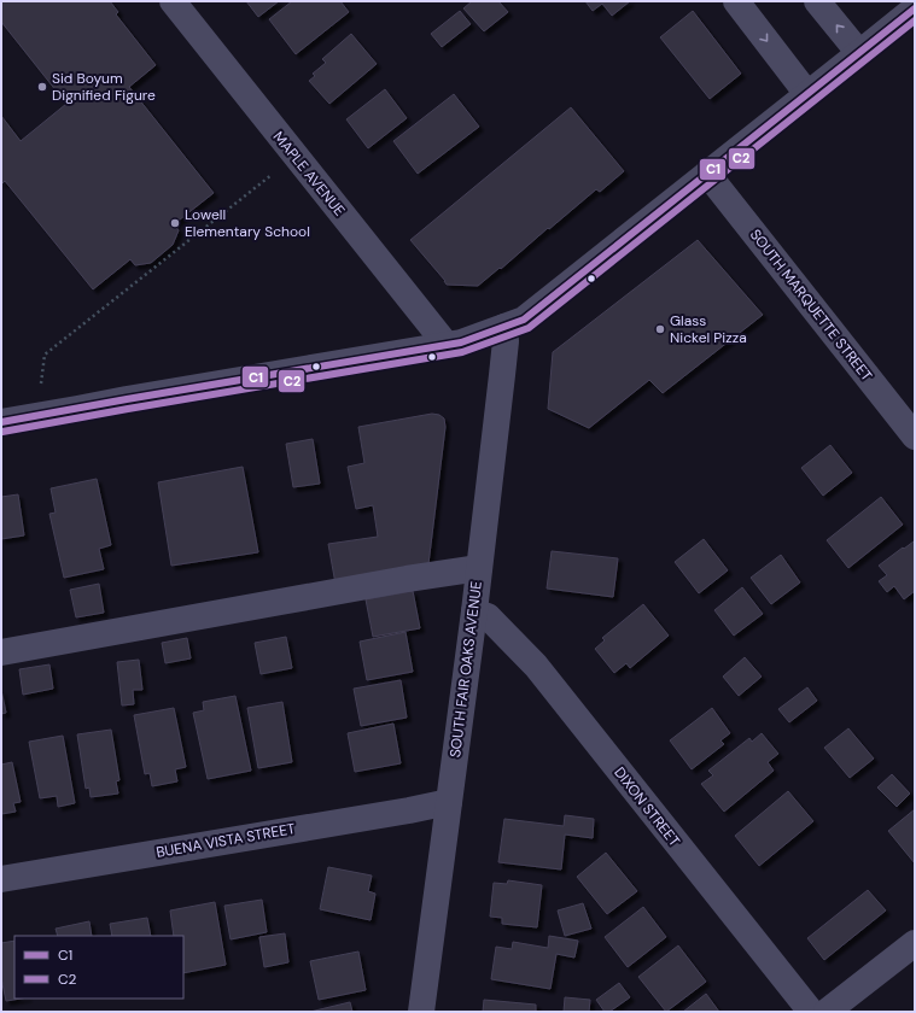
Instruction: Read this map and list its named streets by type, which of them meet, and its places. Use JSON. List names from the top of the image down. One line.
{"streets":{"street":["MAPLE AVENUE","SOUTH MARQUETTE STREET","SOUTH FAIR OAKS AVENUE","DIXON STREET","BUENA VISTA STREET"]},"crossings":[["SOUTH FAIR OAKS AVENUE","DIXON STREET"],["SOUTH FAIR OAKS AVENUE","BUENA VISTA STREET"]],"places":["Sid Boyum Dignified Figure","Lowell Elementary School","Glass Nickel Pizza"],"lines":["transit line C1","transit line C2"],"legend":["C1","C2"]}
